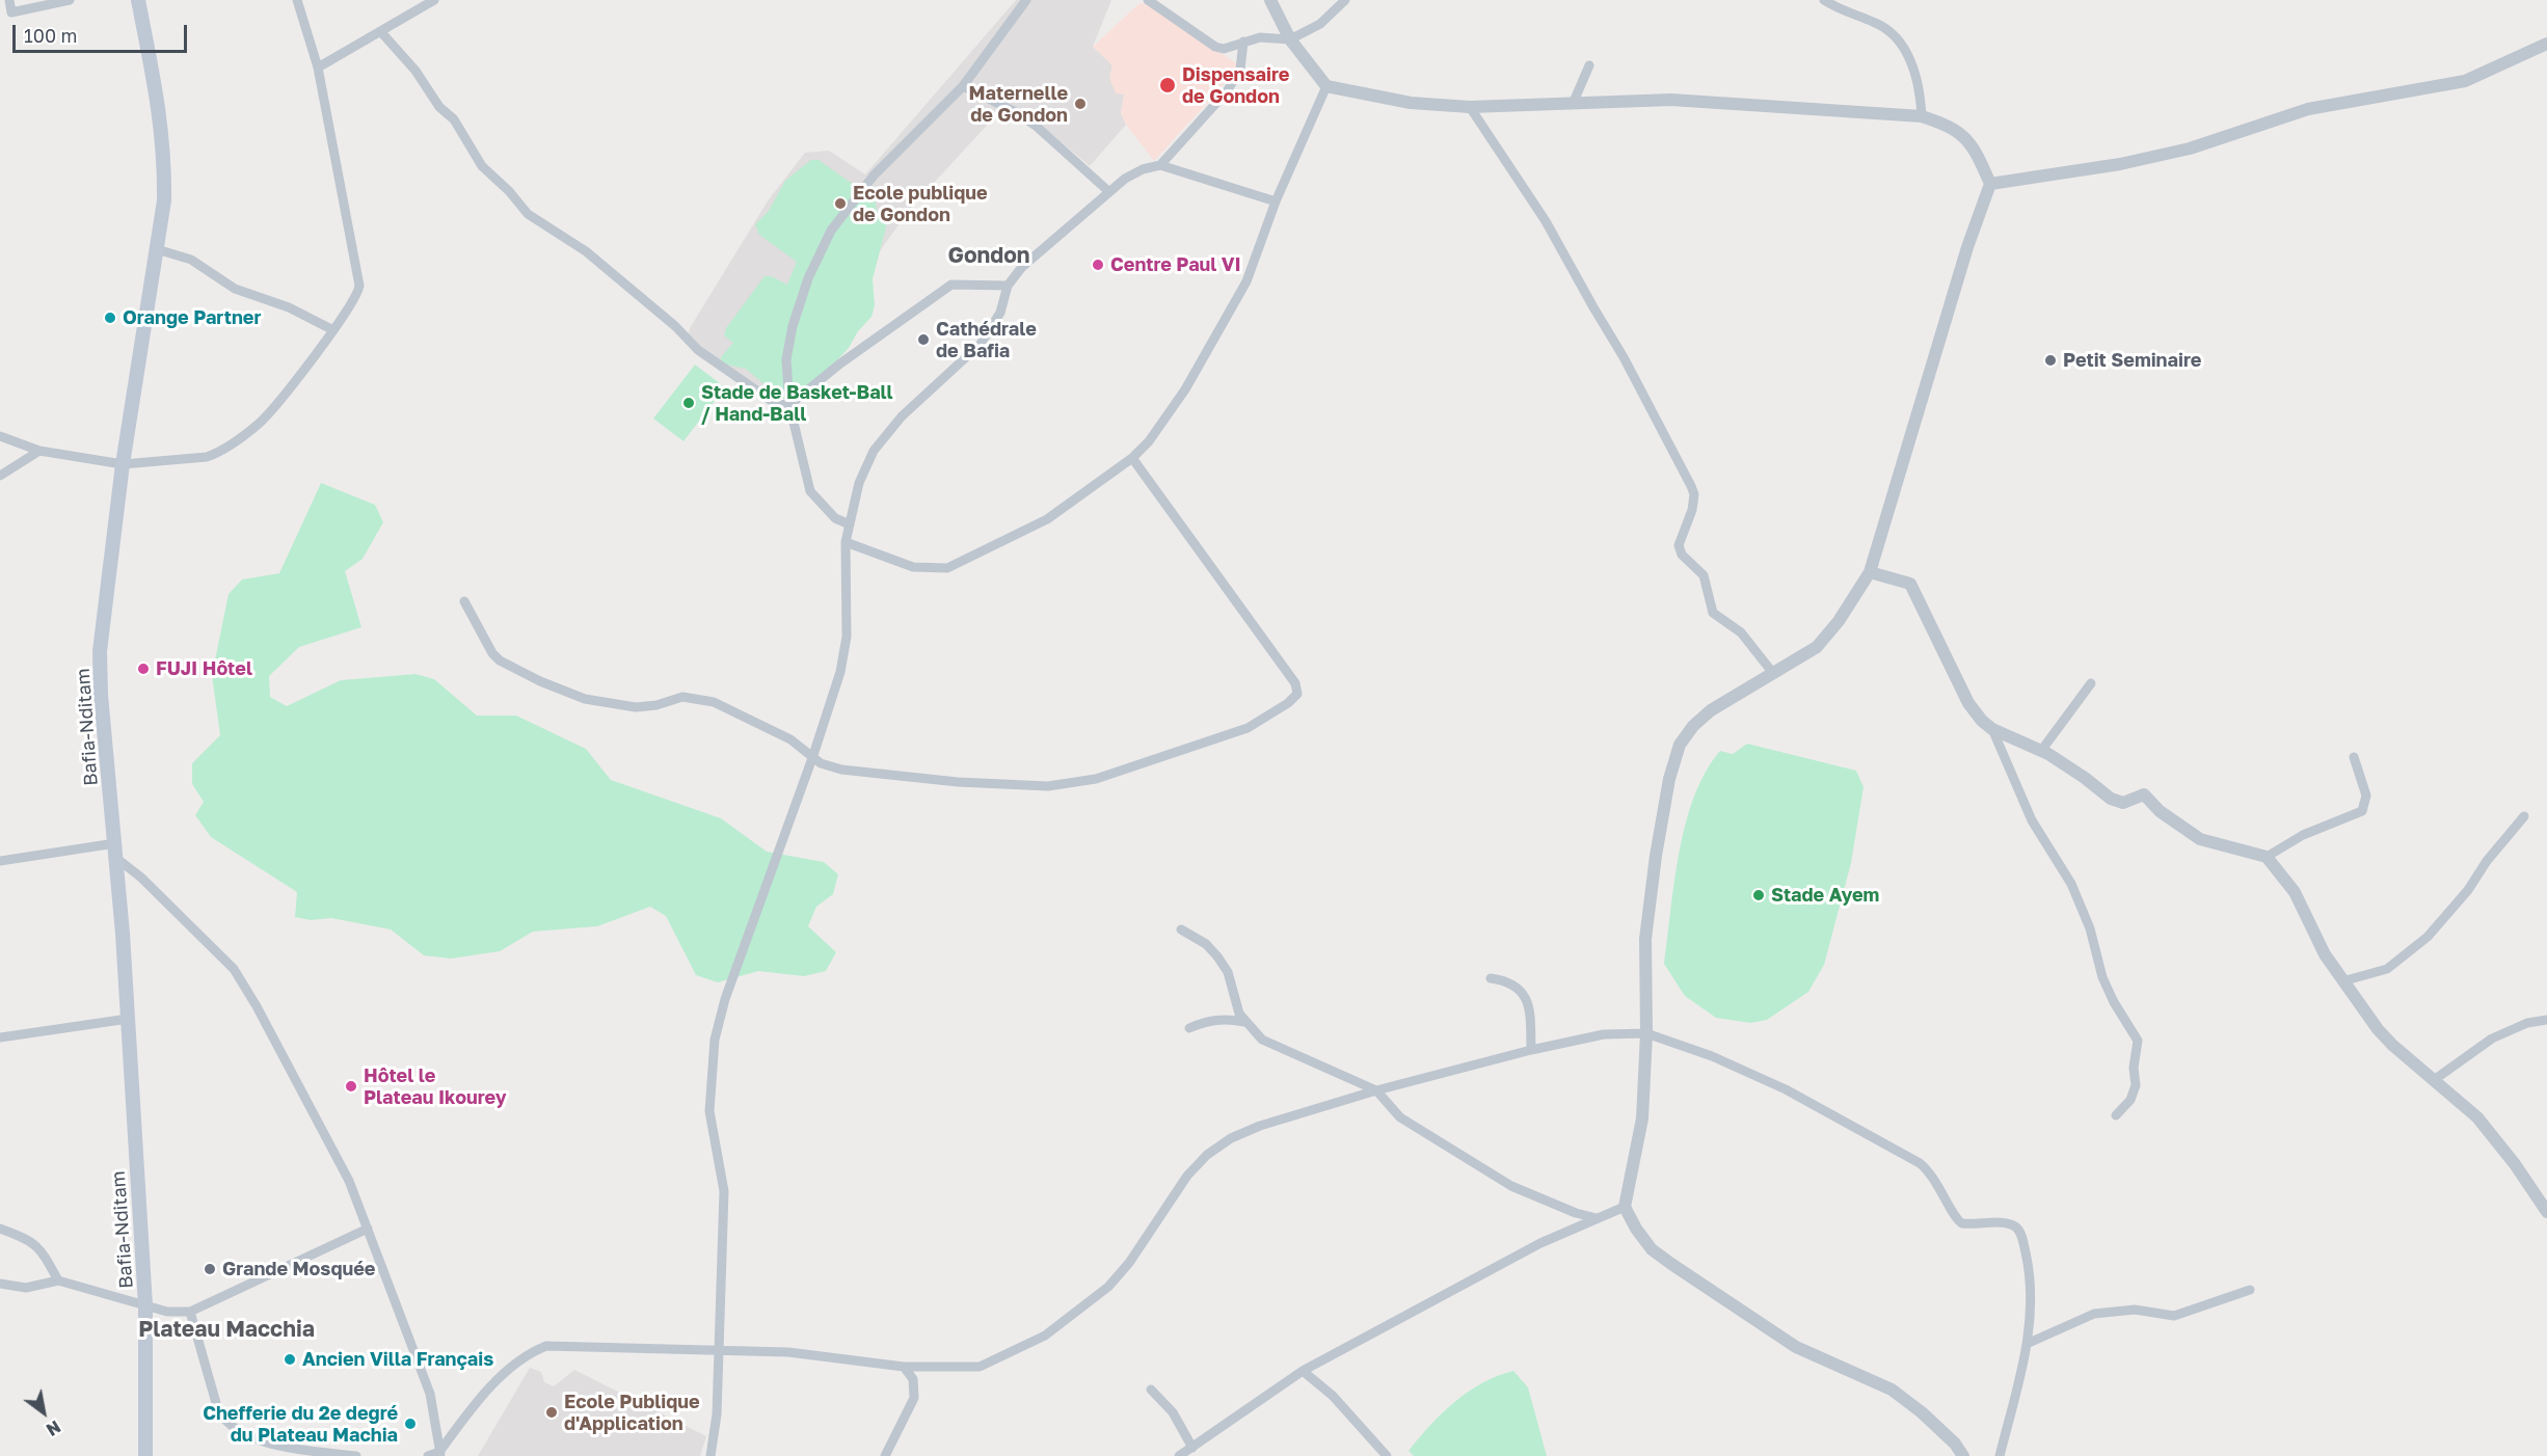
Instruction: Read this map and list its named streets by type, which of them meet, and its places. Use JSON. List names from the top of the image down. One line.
{"streets":{"main road":["Bafia-Nditam"]},"districts":["Gondon","Plateau Macchia"],"places":["Dispensaire de Gondon","Maternelle de Gondon","Ecole publique de Gondon","Centre Paul VI","Orange Partner","Cathédrale de Bafia","Petit Seminaire","Stade de Basket-Ball / Hand-Ball","FUJI Hôtel","Stade Ayem","Hôtel le Plateau Ikourey","Grande Mosquée","Ancien Villa Français","Ecole Publique d'Application","Chefferie du 2e degré du Plateau Machia"],"scale_bar":"100 m","north":"bottom right"}
